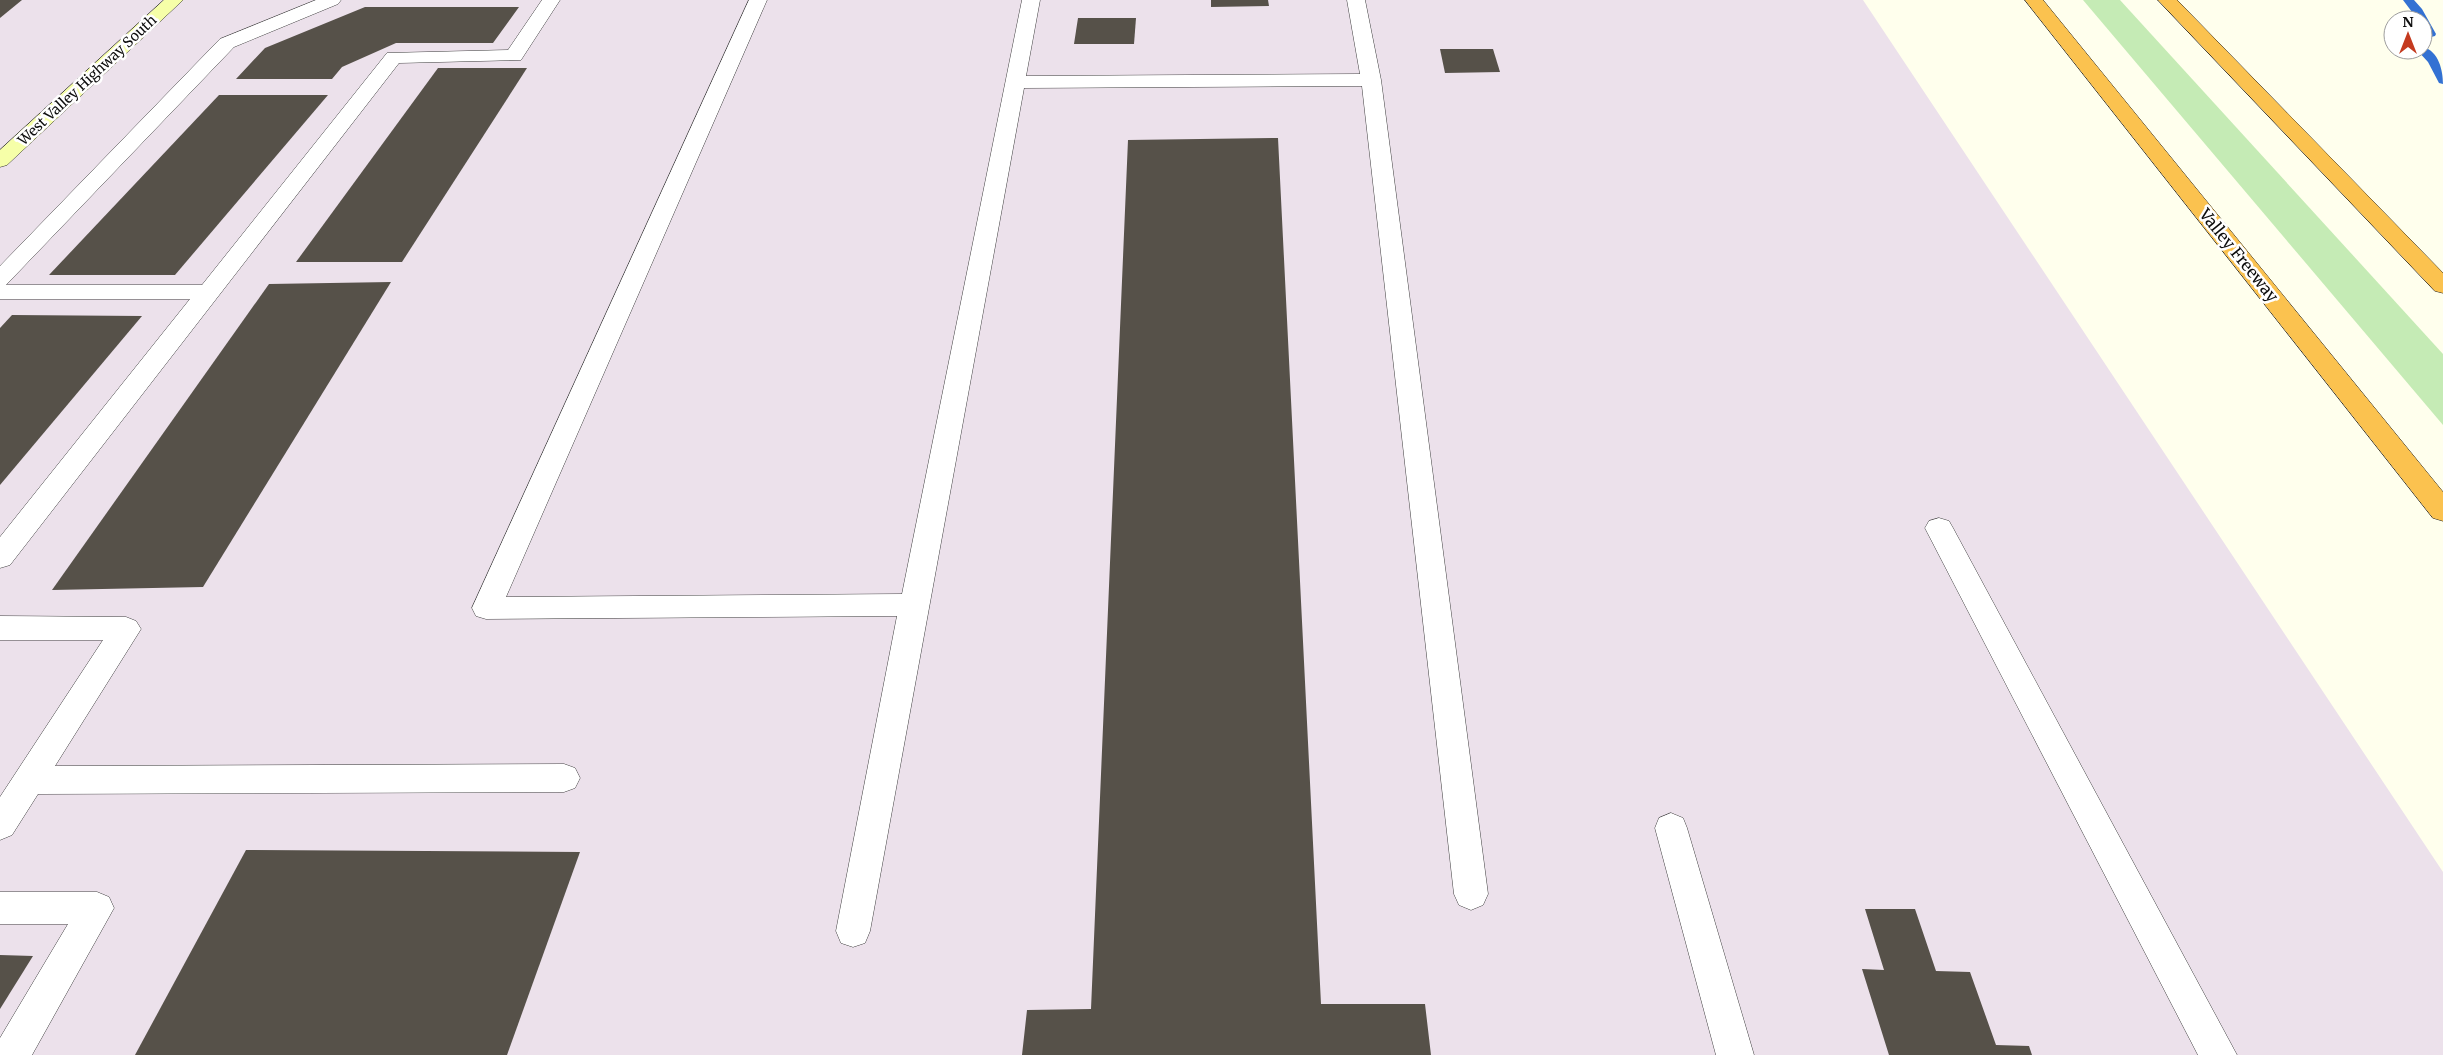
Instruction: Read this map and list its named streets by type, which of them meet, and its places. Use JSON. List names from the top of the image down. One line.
{"streets":{"highway":["Valley Freeway"],"main road":["West Valley Highway South"]},"north":"top"}
